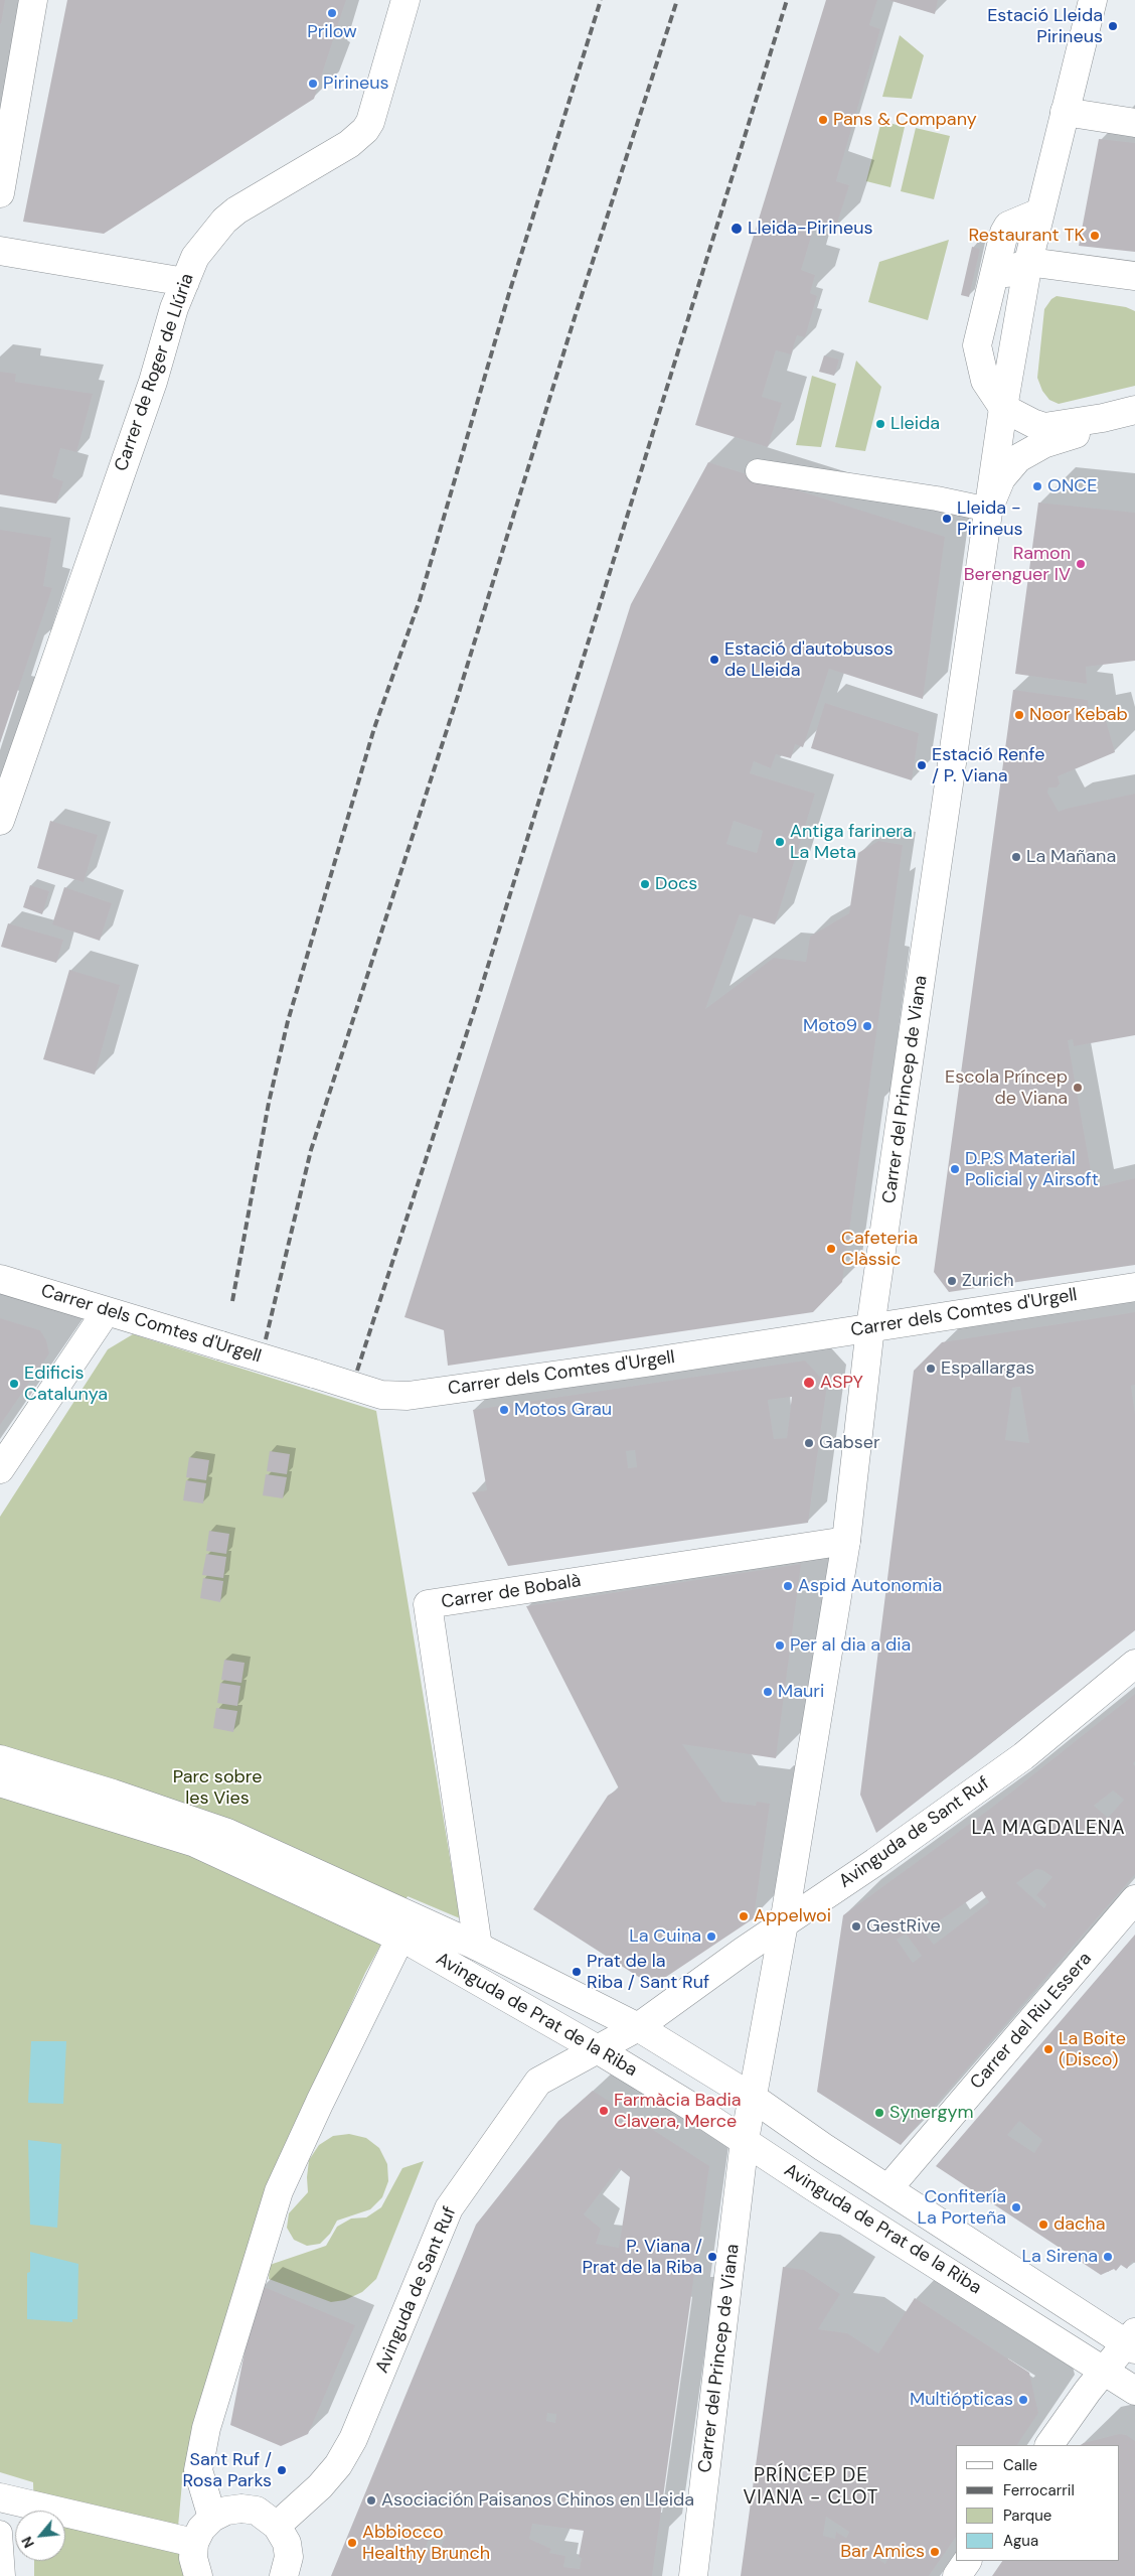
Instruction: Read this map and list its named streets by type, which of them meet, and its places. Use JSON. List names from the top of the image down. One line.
{"streets":{"street":["Carrer de Roger de Llúria","Carrer del Princep de Viana","Carrer dels Comtes d'Urgell","Carrer de Bobalà","Avinguda de Sant Ruf","Avinguda de Prat de la Riba","Carrer del Riu Essera"]},"crossings":[["Carrer del Princep de Viana","Carrer dels Comtes d'Urgell"],["Carrer del Princep de Viana","Carrer de Bobalà"],["Carrer del Princep de Viana","Avinguda de Sant Ruf"],["Carrer del Princep de Viana","Avinguda de Prat de la Riba"],["Carrer de Bobalà","Avinguda de Prat de la Riba"],["Avinguda de Sant Ruf","Avinguda de Prat de la Riba"],["Avinguda de Prat de la Riba","Carrer del Riu Essera"]],"districts":["LA MAGDALENA","PRÍNCEP DE VIANA - CLOT"],"parks":["Parc sobre les Vies"],"places":["Prilow","Estació Lleida Pirineus","Pirineus","Pans & Company","Lleida-Pirineus","Restaurant TK","Lleida","ONCE","Lleida - Pirineus","Ramon Berenguer IV","Estació d'autobusos de Lleida","Noor Kebab","Estació Renfe / P. Viana","Antiga farinera La Meta","La Mañana","Docs","Moto9","Escola Príncep de Viana","D.P.S Material Policial y Airsoft","Cafeteria Clàssic","Zurich","Espallargas","ASPY","Edificis Catalunya","Motos Grau","Gabser","Aspid Autonomia","Per al dia a dia","Mauri","Appelwoi","GestRive","La Cuina","Prat de la Riba / Sant Ruf","La Boite (Disco)","Farmàcia Badia Clavera, Merce","Synergym","Confitería La Porteña","dacha","P. Viana / Prat de la Riba","La Sirena","Multiópticas","Sant Ruf / Rosa Parks","Asociación Paisanos Chinos en Lleida","Abbiocco Healthy Brunch","Bar Amics"],"legend":["Calle","Ferrocarril","Parque","Agua"],"north":"bottom left"}
